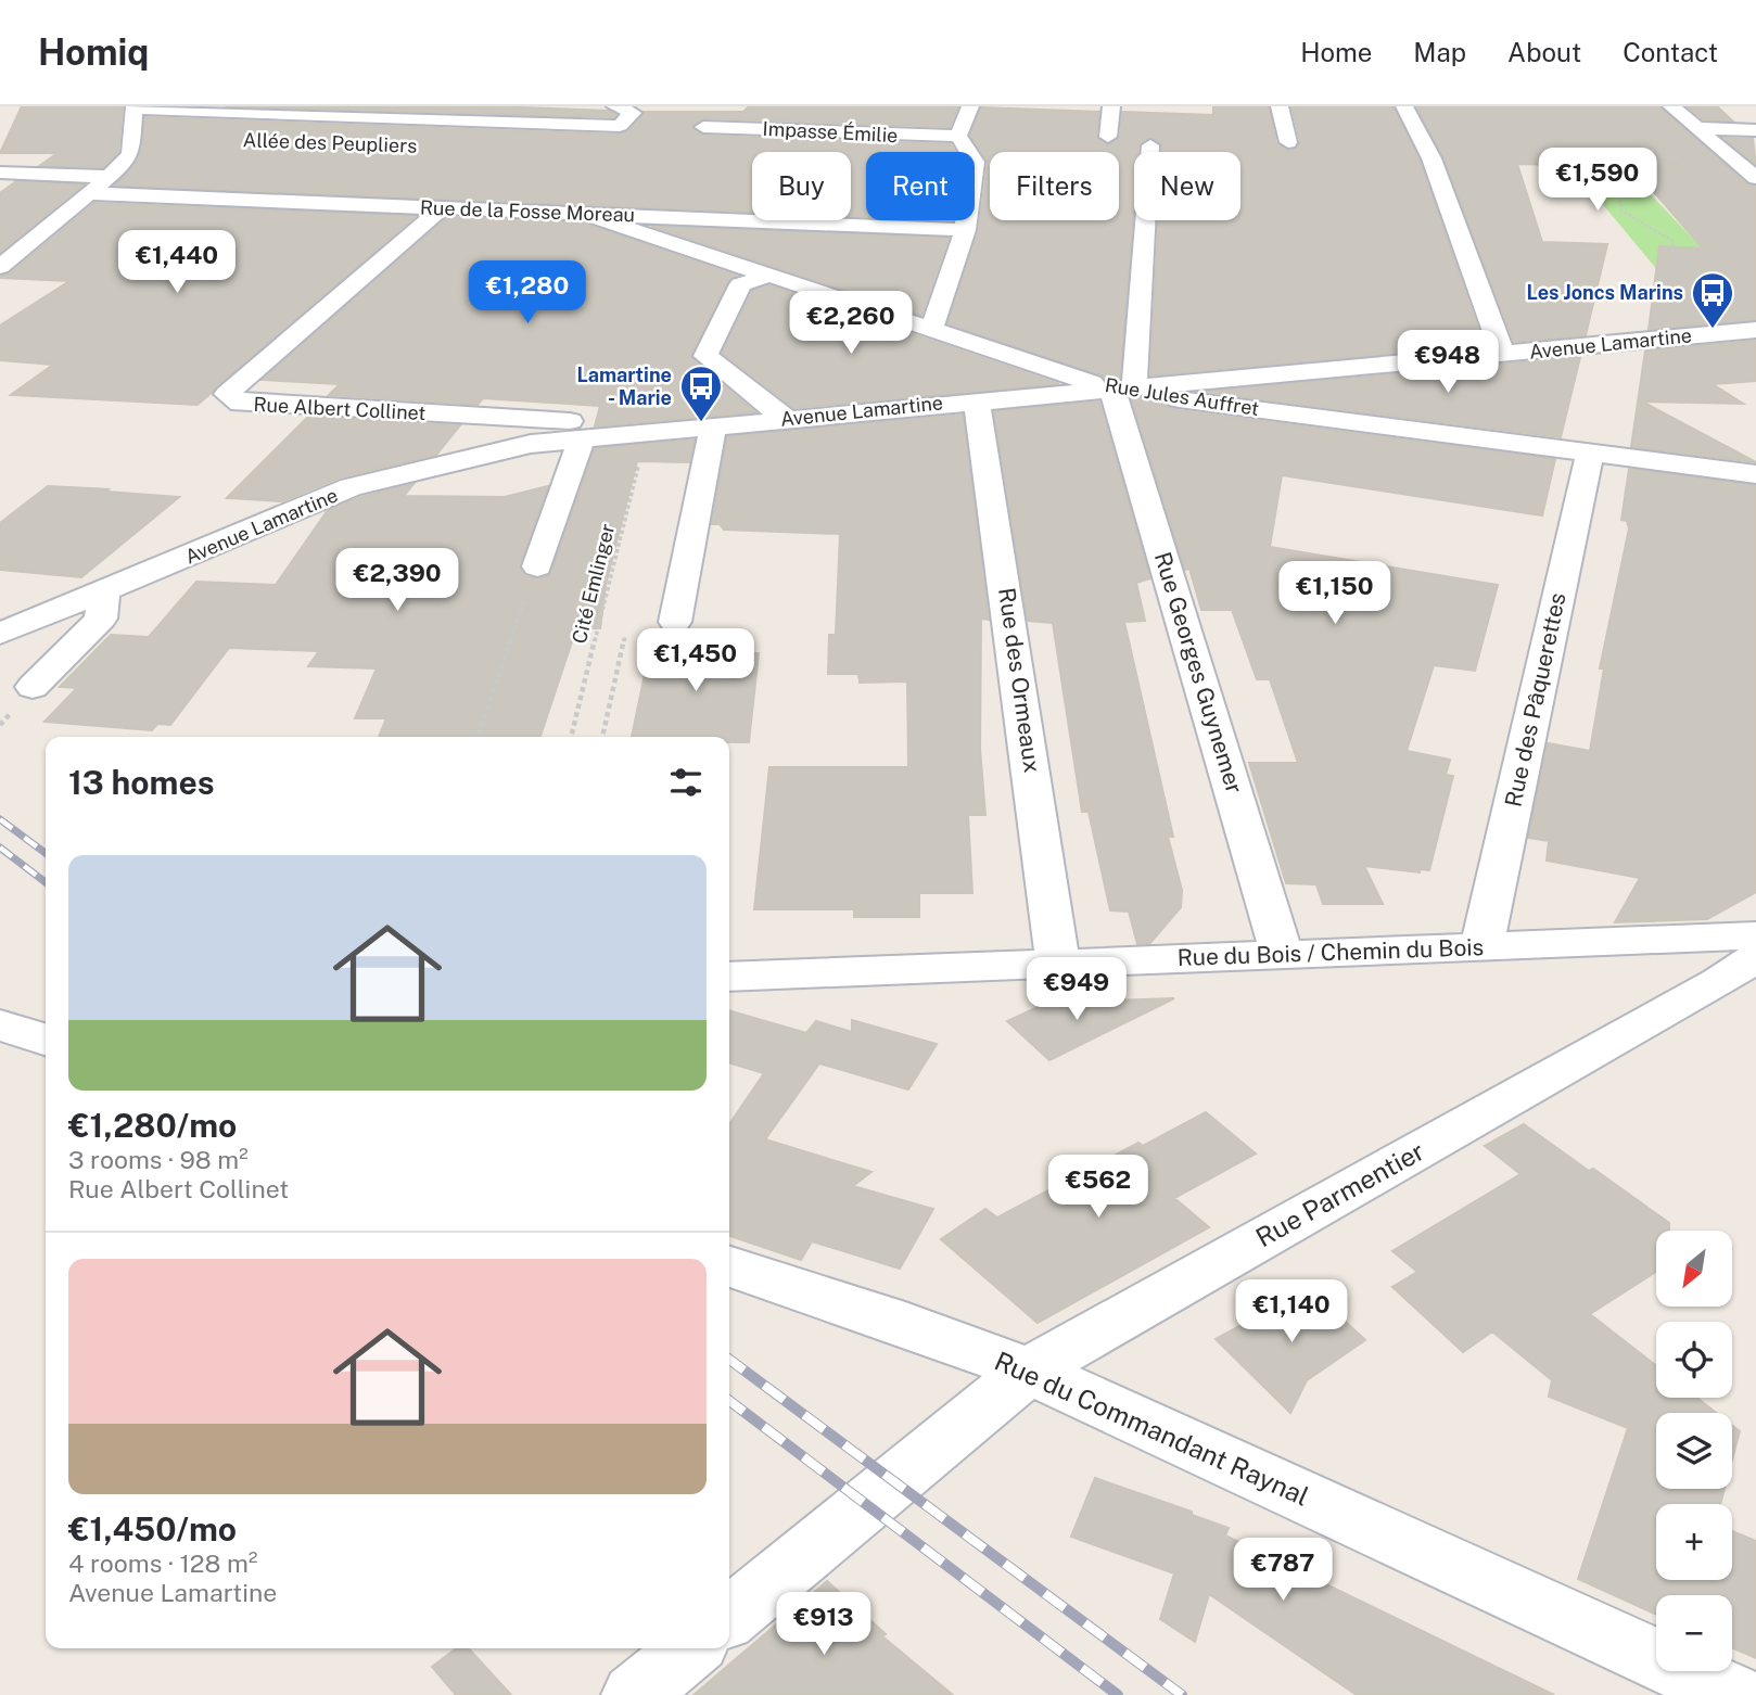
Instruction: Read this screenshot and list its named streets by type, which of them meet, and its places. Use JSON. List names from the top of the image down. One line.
{"streets":{"street":["Impasse Émilie","Rue de la Fosse Moreau","Avenue Lamartine","Rue Jules Auffret","Rue Albert Collinet","Rue Georges Guynemer","Rue des Ormeaux","Rue des Pâquerettes","Rue du Bois / Chemin du Bois","Rue Parmentier","Rue du Commandant Raynal"],"path":["Cité Emlinger"]},"crossings":[["Rue de la Fosse Moreau","Rue Jules Auffret"],["Rue de la Fosse Moreau","Rue Albert Collinet"],["Avenue Lamartine","Rue Jules Auffret"],["Avenue Lamartine","Rue Albert Collinet"],["Avenue Lamartine","Cité Emlinger"],["Avenue Lamartine","Rue Georges Guynemer"],["Avenue Lamartine","Rue des Ormeaux"],["Rue Jules Auffret","Rue Georges Guynemer"],["Rue Jules Auffret","Rue des Pâquerettes"],["Rue Albert Collinet","Cité Emlinger"],["Rue Georges Guynemer","Rue du Bois / Chemin du Bois"],["Rue des Ormeaux","Rue du Bois / Chemin du Bois"],["Rue des Pâquerettes","Rue du Bois / Chemin du Bois"],["Rue Parmentier","Rue du Commandant Raynal"]],"places":{"bus stop":["Les Joncs Marins","Lamartine - Marie"]},"north":"bottom left","page":{"header":"Homiq","nav":["Home","Map","About","Contact"],"price":["€1,590","€1,440","€1,280","€2,260","€948","€2,390","€1,150","€1,450","€949","€562","€1,140","€787","€913"],"chip":["Buy","Rent","Filters","New"],"heading":"13 homes","list":[{"name":"€1,280/mo","note":"3 rooms · 98 m² · Rue Albert Collinet"},{"name":"€1,450/mo","note":"4 rooms · 128 m² · Avenue Lamartine"}],"map_buttons":["+","−"]}}
